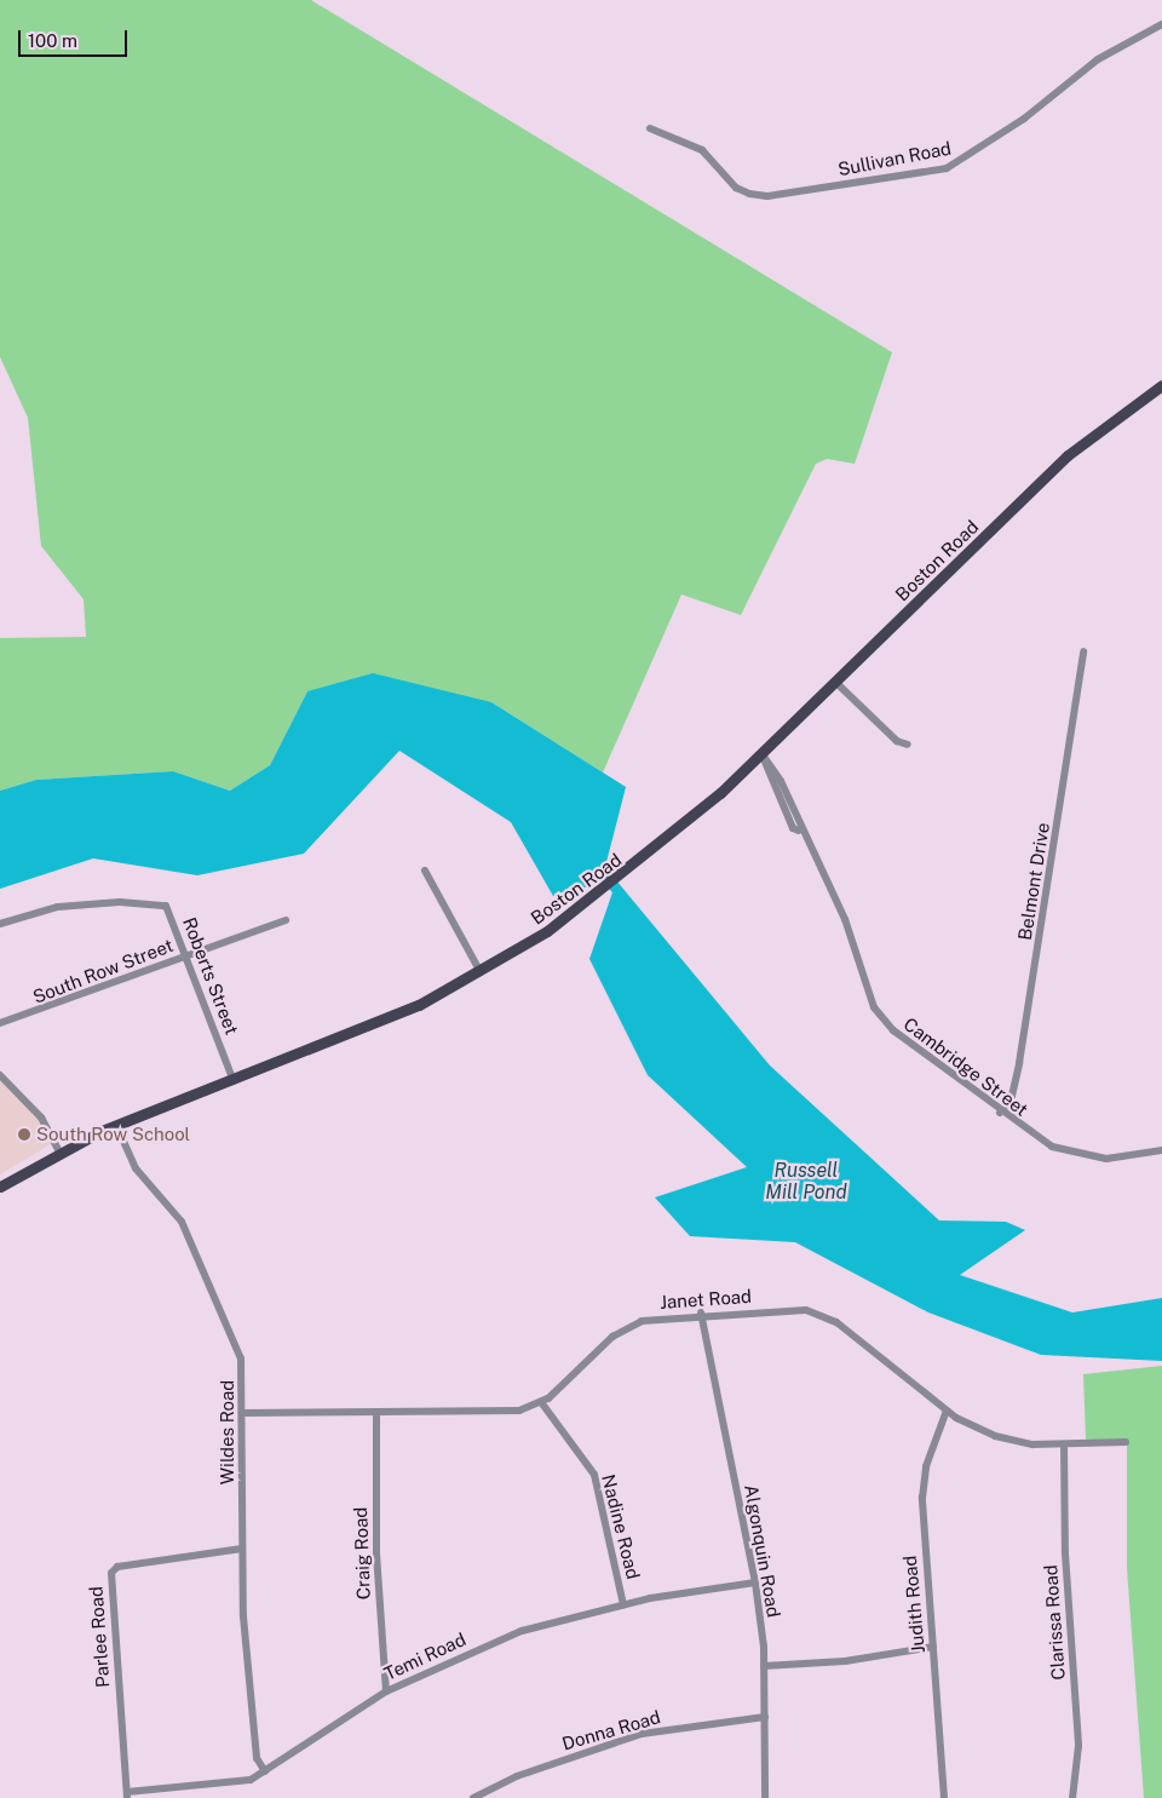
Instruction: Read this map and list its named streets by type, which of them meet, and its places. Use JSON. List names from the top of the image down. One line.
{"streets":{"main road":["Boston Road"],"street":["Sullivan Road","Belmont Drive","South Row Street","Roberts Street","Cambridge Street","Janet Road","Wildes Road","Nadine Road","Algonquin Road","Craig Road","Judith Road","Clarissa Road","Parlee Road","Temi Road","Donna Road"]},"crossings":[["Boston Road","Roberts Street"],["Boston Road","Cambridge Street"],["Boston Road","Wildes Road"],["Belmont Drive","Cambridge Street"],["South Row Street","Roberts Street"],["Janet Road","Nadine Road"],["Janet Road","Algonquin Road"],["Janet Road","Judith Road"],["Janet Road","Clarissa Road"],["Wildes Road","Parlee Road"],["Wildes Road","Temi Road"],["Nadine Road","Temi Road"],["Algonquin Road","Temi Road"],["Algonquin Road","Donna Road"],["Craig Road","Temi Road"],["Parlee Road","Temi Road"]],"water":["Russell Mill Pond"],"places":["South Row School"],"scale_bar":"100 m"}
